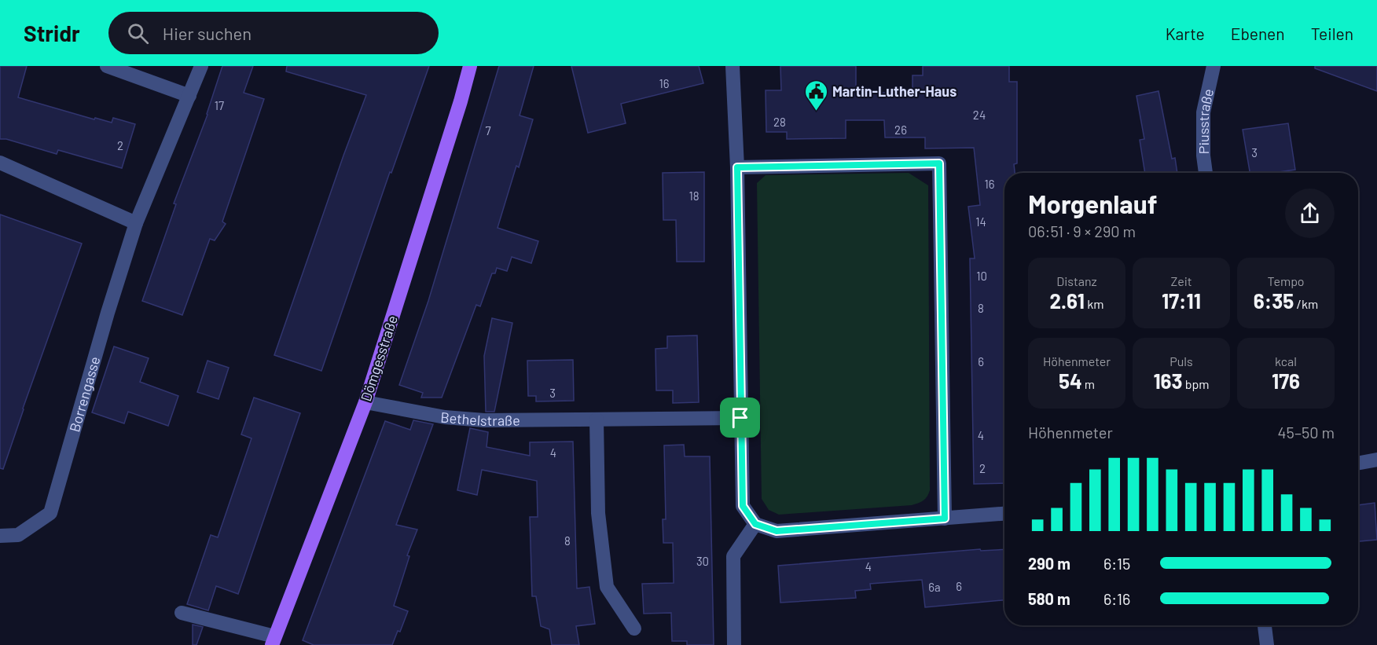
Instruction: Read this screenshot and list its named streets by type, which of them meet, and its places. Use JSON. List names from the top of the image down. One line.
{"streets":{"main road":["Dömgesstraße"],"street":["Piusstraße","Borrengasse","Bethelstraße"]},"crossings":[["Dömgesstraße","Bethelstraße"]],"places":{"public building":["Martin-Luther-Haus"]},"house_numbers":["16","17","24","28","26","7","2","3","16","18","14","10","8","6","3","4","4","2","8","30","4","6","6a"],"page":{"header":"Stridr","search":"Hier suchen","nav":["Karte","Ebenen","Teilen"],"heading":["Morgenlauf","06:51 · 9 × 290 m"],"stats":[["Distanz","2.61 km"],["Zeit","17:11"],["Tempo","6:35 /km"],["Höhenmeter","54 m"],["Puls","163 bpm"],["kcal","176"]],"chart":["Höhenmeter","45–50 m"],"list":[{"name":"290 m","note":"6:15"},{"name":"580 m","note":"6:16"}]}}
